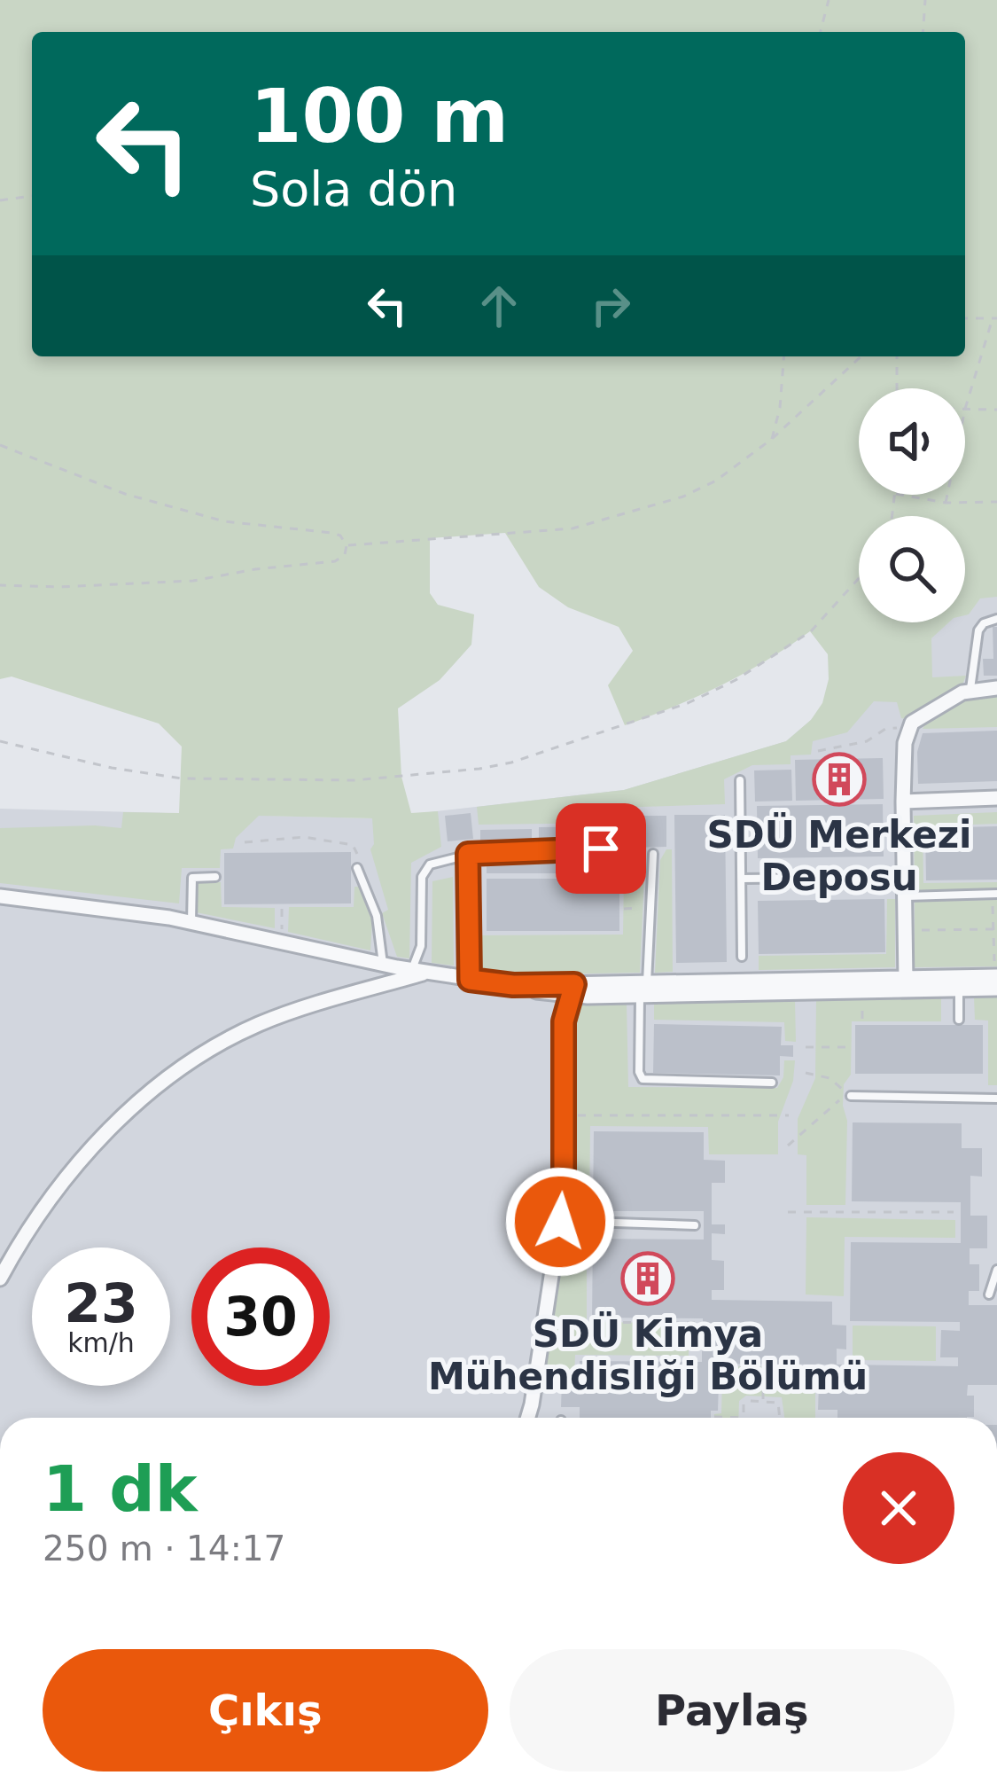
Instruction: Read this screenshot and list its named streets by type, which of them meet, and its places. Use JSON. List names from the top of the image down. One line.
{"places":{"building":["SDÜ Merkezi Deposu","SDÜ Kimya Mühendisliği Bölümü"]},"page":{"turn":["100 m","Sola dön"],"speed":"23 km/h","limit":"30","heading":["1 dk","250 m · 14:17"],"buttons":["Çıkış","Paylaş"]}}
